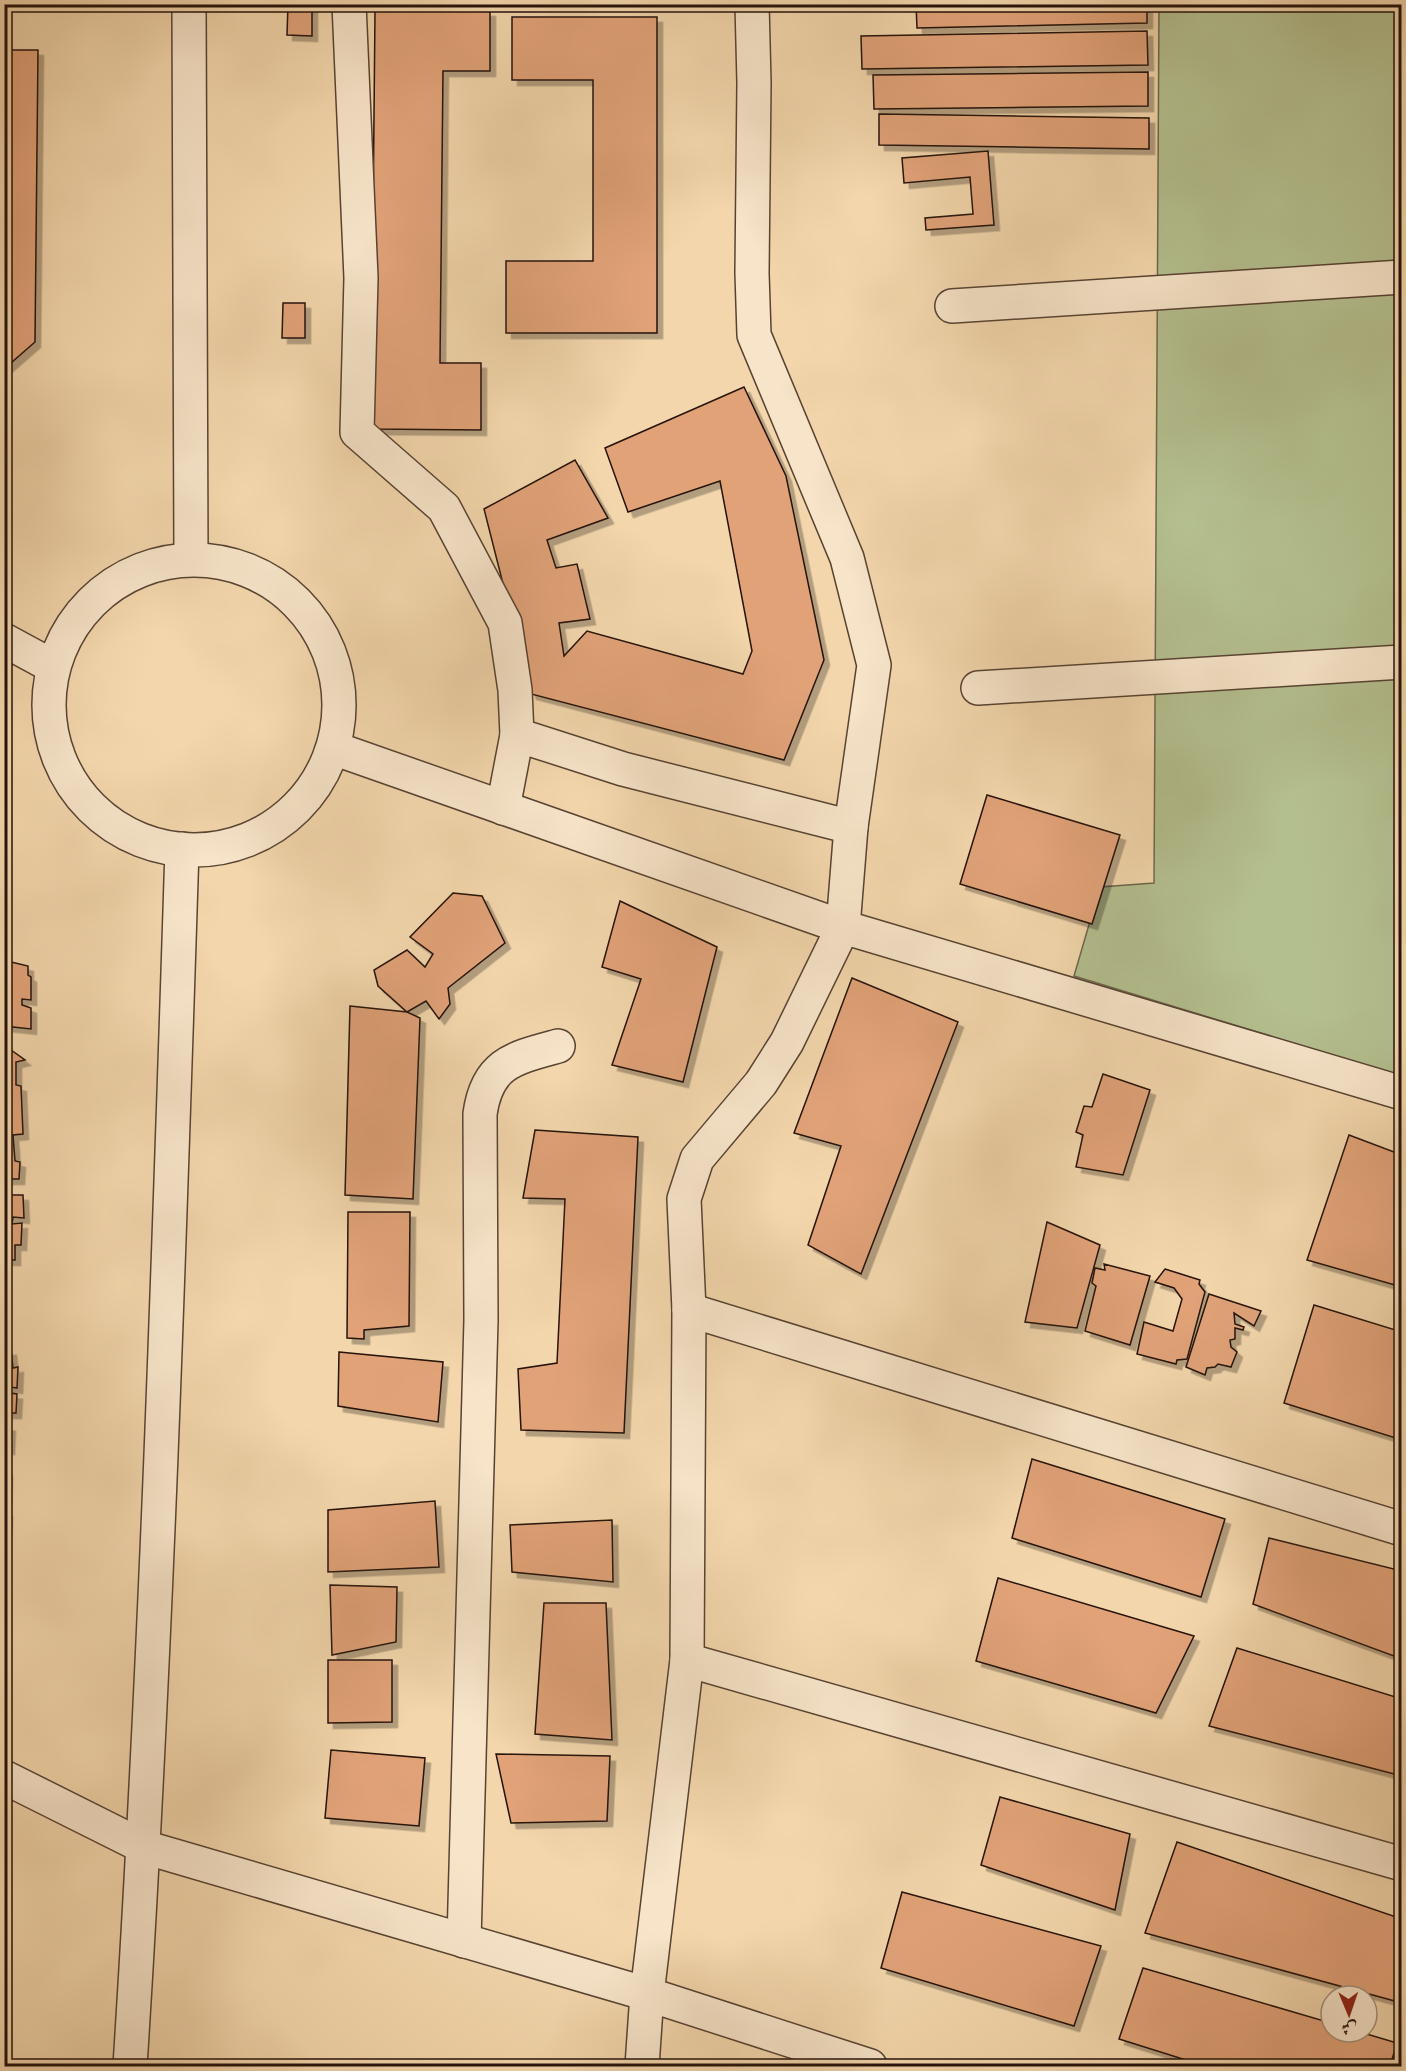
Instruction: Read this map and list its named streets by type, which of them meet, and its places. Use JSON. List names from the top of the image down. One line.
{"north":"bottom"}
